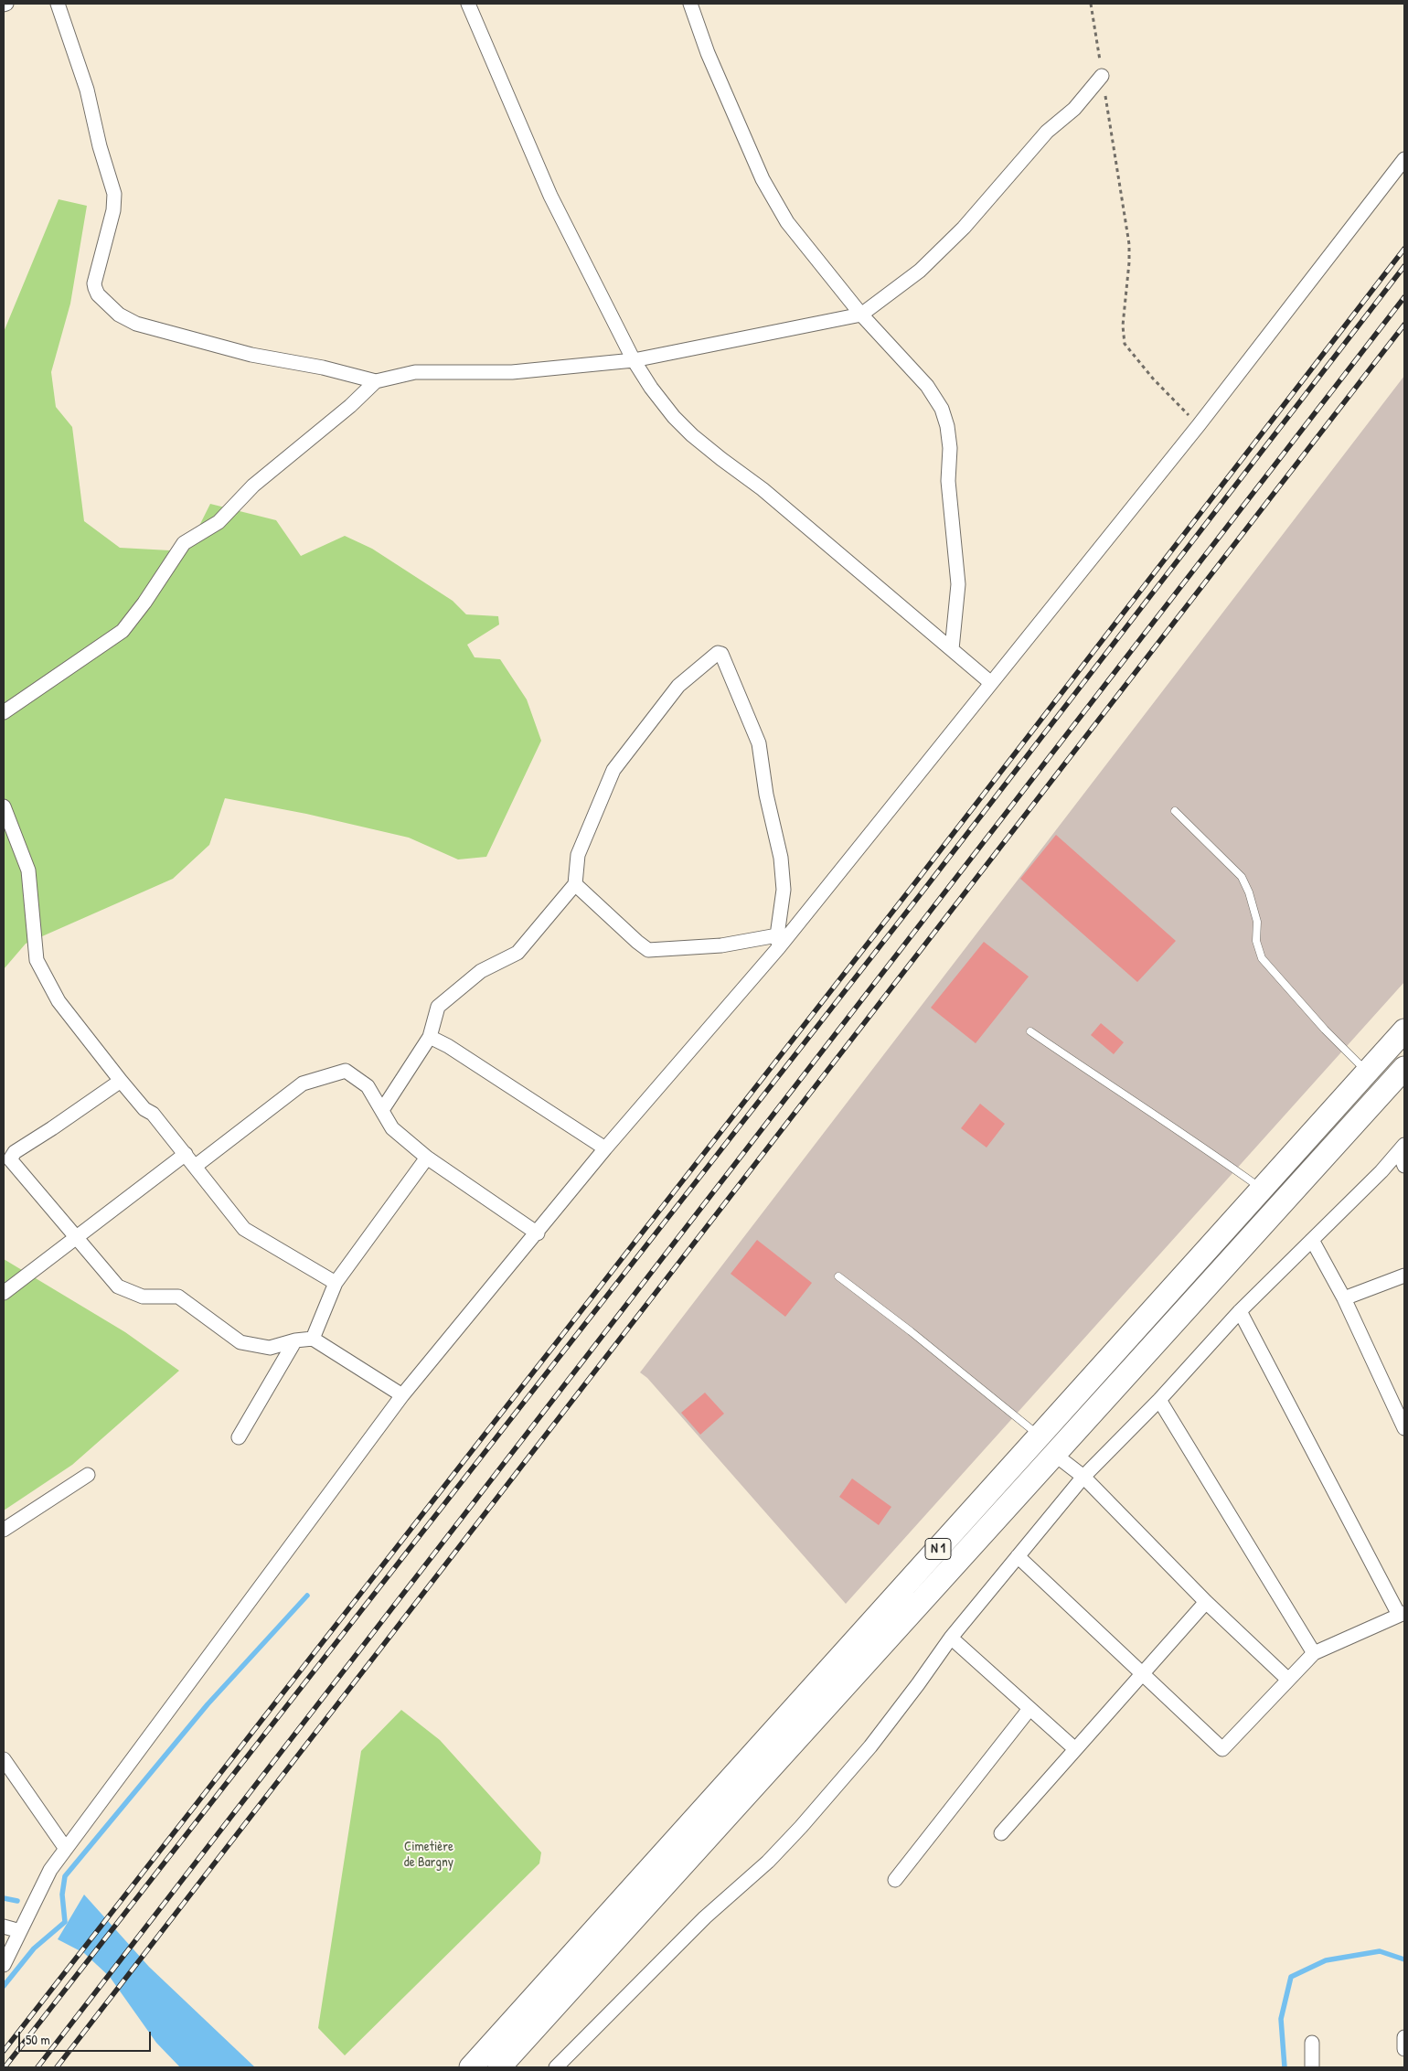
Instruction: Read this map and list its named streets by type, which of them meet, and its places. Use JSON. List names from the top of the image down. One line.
{"streets":{"highway":["N 1"]},"parks":["Cimetière de Bargny"],"scale_bar":"50 m"}
